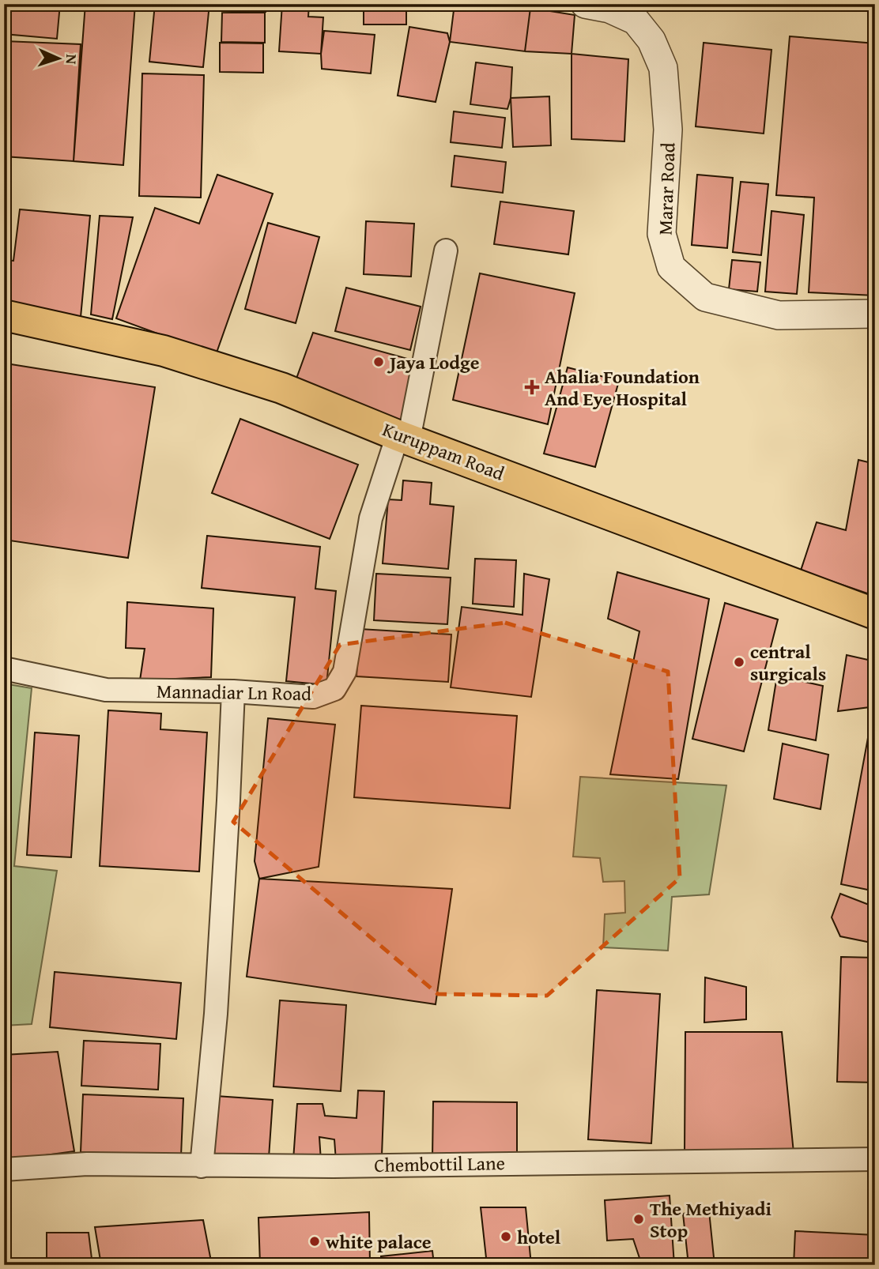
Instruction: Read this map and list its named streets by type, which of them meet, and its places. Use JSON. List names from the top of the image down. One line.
{"streets":{"main road":["Kuruppam Road"],"street":["Marar Road","Mannadiar Ln Road","Chembottil Lane"]},"crossings":[["Kuruppam Road","Mannadiar Ln Road"]],"places":{"other":["Jaya Lodge","central surgicals","The Methiyadi Stop","hotel","white palace"],"health":["Ahalia Foundation And Eye Hospital"]},"north":"right"}
